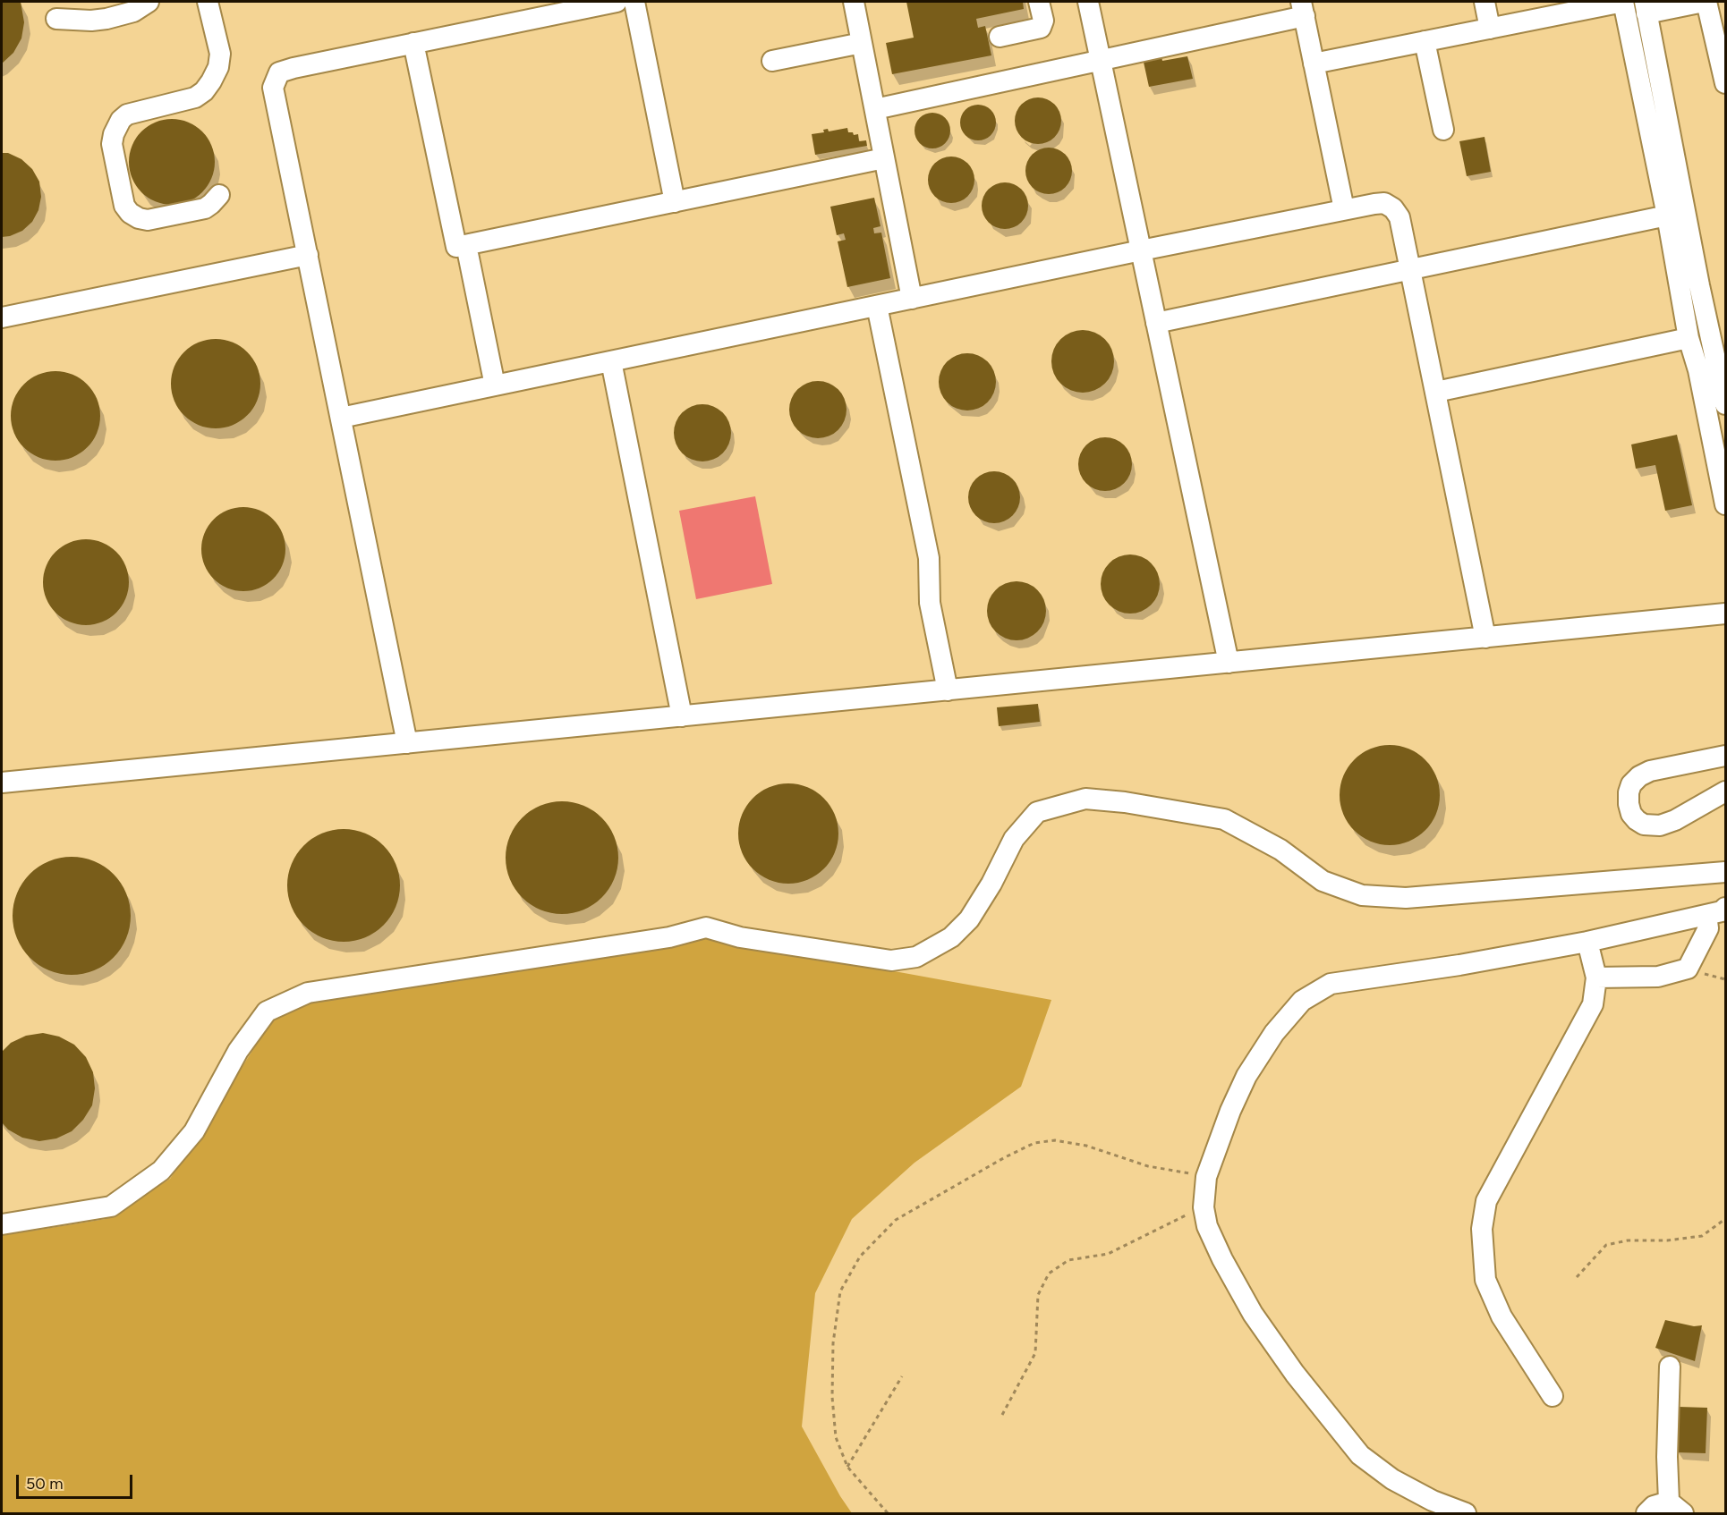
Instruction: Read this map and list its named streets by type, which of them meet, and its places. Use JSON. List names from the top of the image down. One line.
{"scale_bar":"50 m"}
